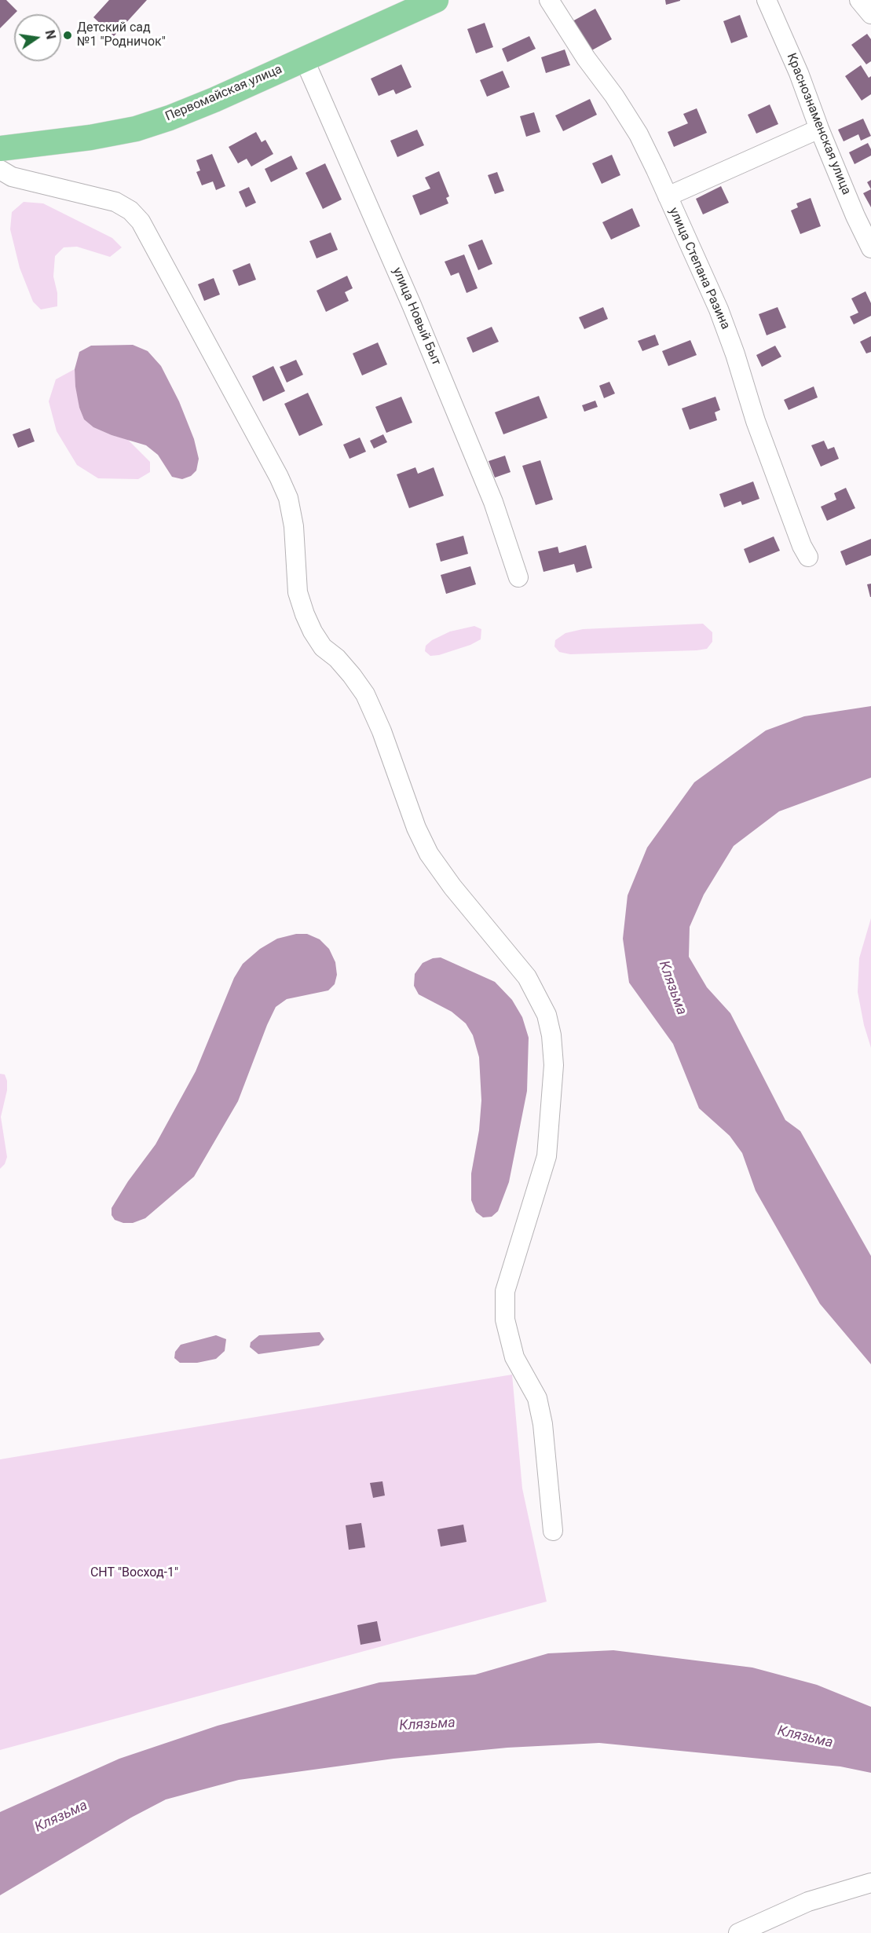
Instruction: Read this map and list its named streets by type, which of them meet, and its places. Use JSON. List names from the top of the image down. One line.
{"streets":{"main road":["Первомайская улица"],"street":["Краснознаменская улица","улица Степана Разина","улица Новый Быт"]},"crossings":[["Первомайская улица","улица Новый Быт"]],"water":["Клязьма"],"parks":["СНТ \"Восход-1\""],"places":["Детский сад №1 \"Родничок\""],"north":"right"}
